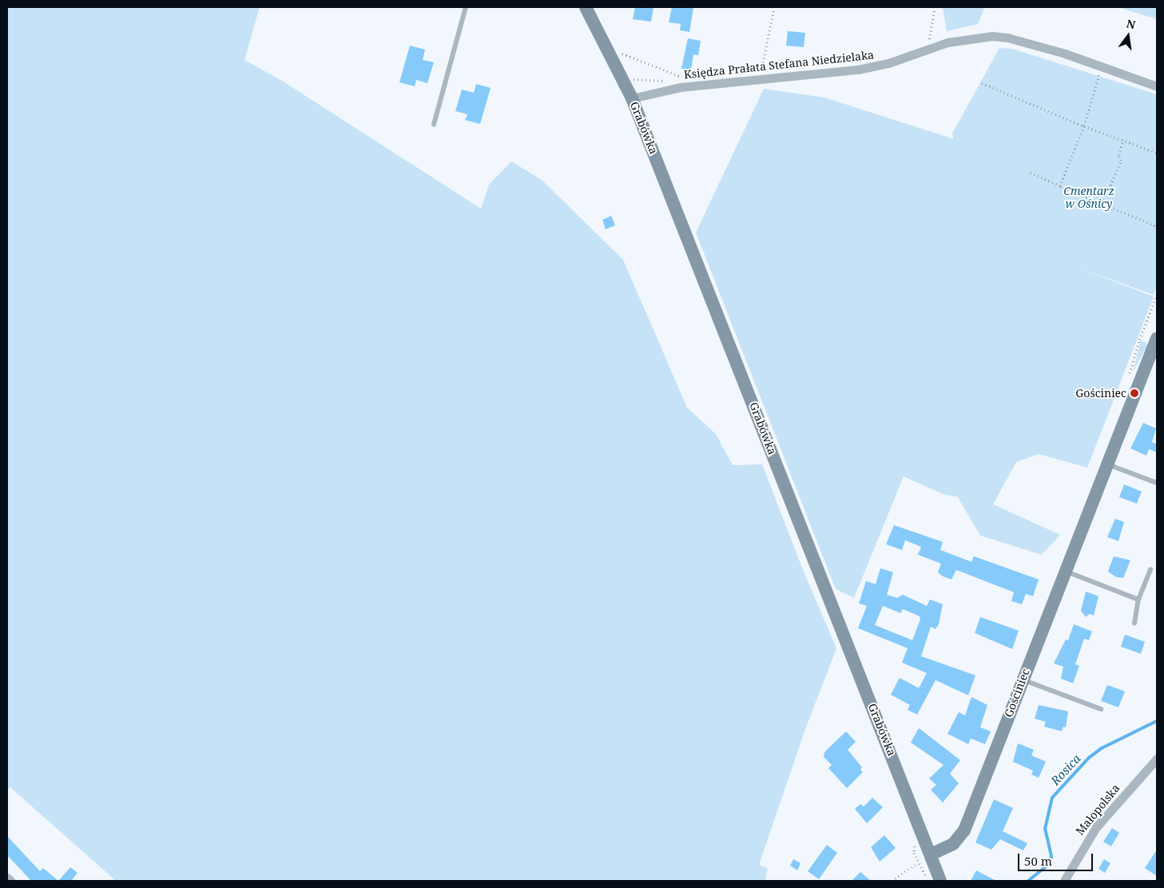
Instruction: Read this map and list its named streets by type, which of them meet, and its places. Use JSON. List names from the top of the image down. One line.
{"streets":{"street":["Księdza Prałata Stefana Niedzielaka","Grabówka","Gościniec","Małopolska"]},"crossings":[["Księdza Prałata Stefana Niedzielaka","Grabówka"],["Grabówka","Gościniec"]],"water":["Rosica"],"parks":["Cmentarz w Ośnicy"],"places":["Gościniec"],"scale_bar":"50 m","north":"top"}
